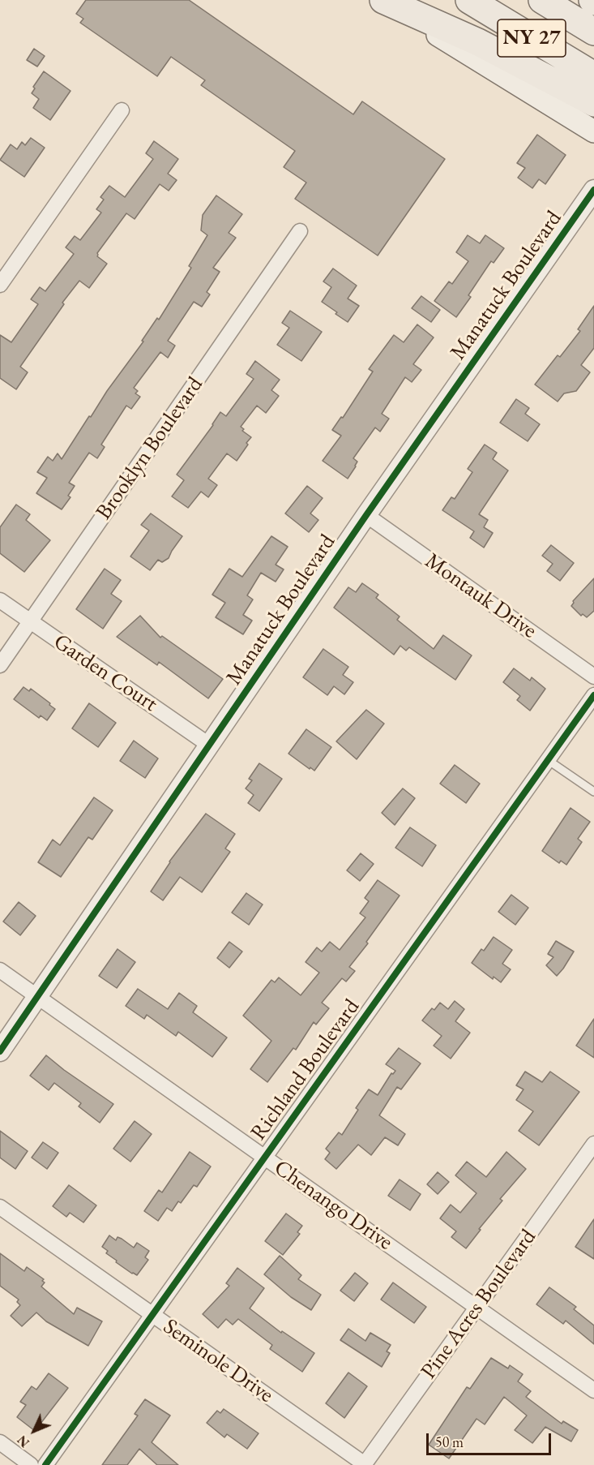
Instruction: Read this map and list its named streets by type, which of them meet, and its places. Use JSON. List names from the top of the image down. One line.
{"streets":{"highway":["NY 27"],"street":["Manatuck Boulevard","Brooklyn Boulevard","Montauk Drive","Garden Court","Richland Boulevard","Chenango Drive","Pine Acres Boulevard","Seminole Drive"]},"crossings":[["Manatuck Boulevard","Montauk Drive"],["Manatuck Boulevard","Garden Court"],["Manatuck Boulevard","Chenango Drive"],["Brooklyn Boulevard","Garden Court"],["Richland Boulevard","Chenango Drive"],["Richland Boulevard","Seminole Drive"],["Chenango Drive","Pine Acres Boulevard"],["Pine Acres Boulevard","Seminole Drive"]],"scale_bar":"50 m","north":"bottom left"}
